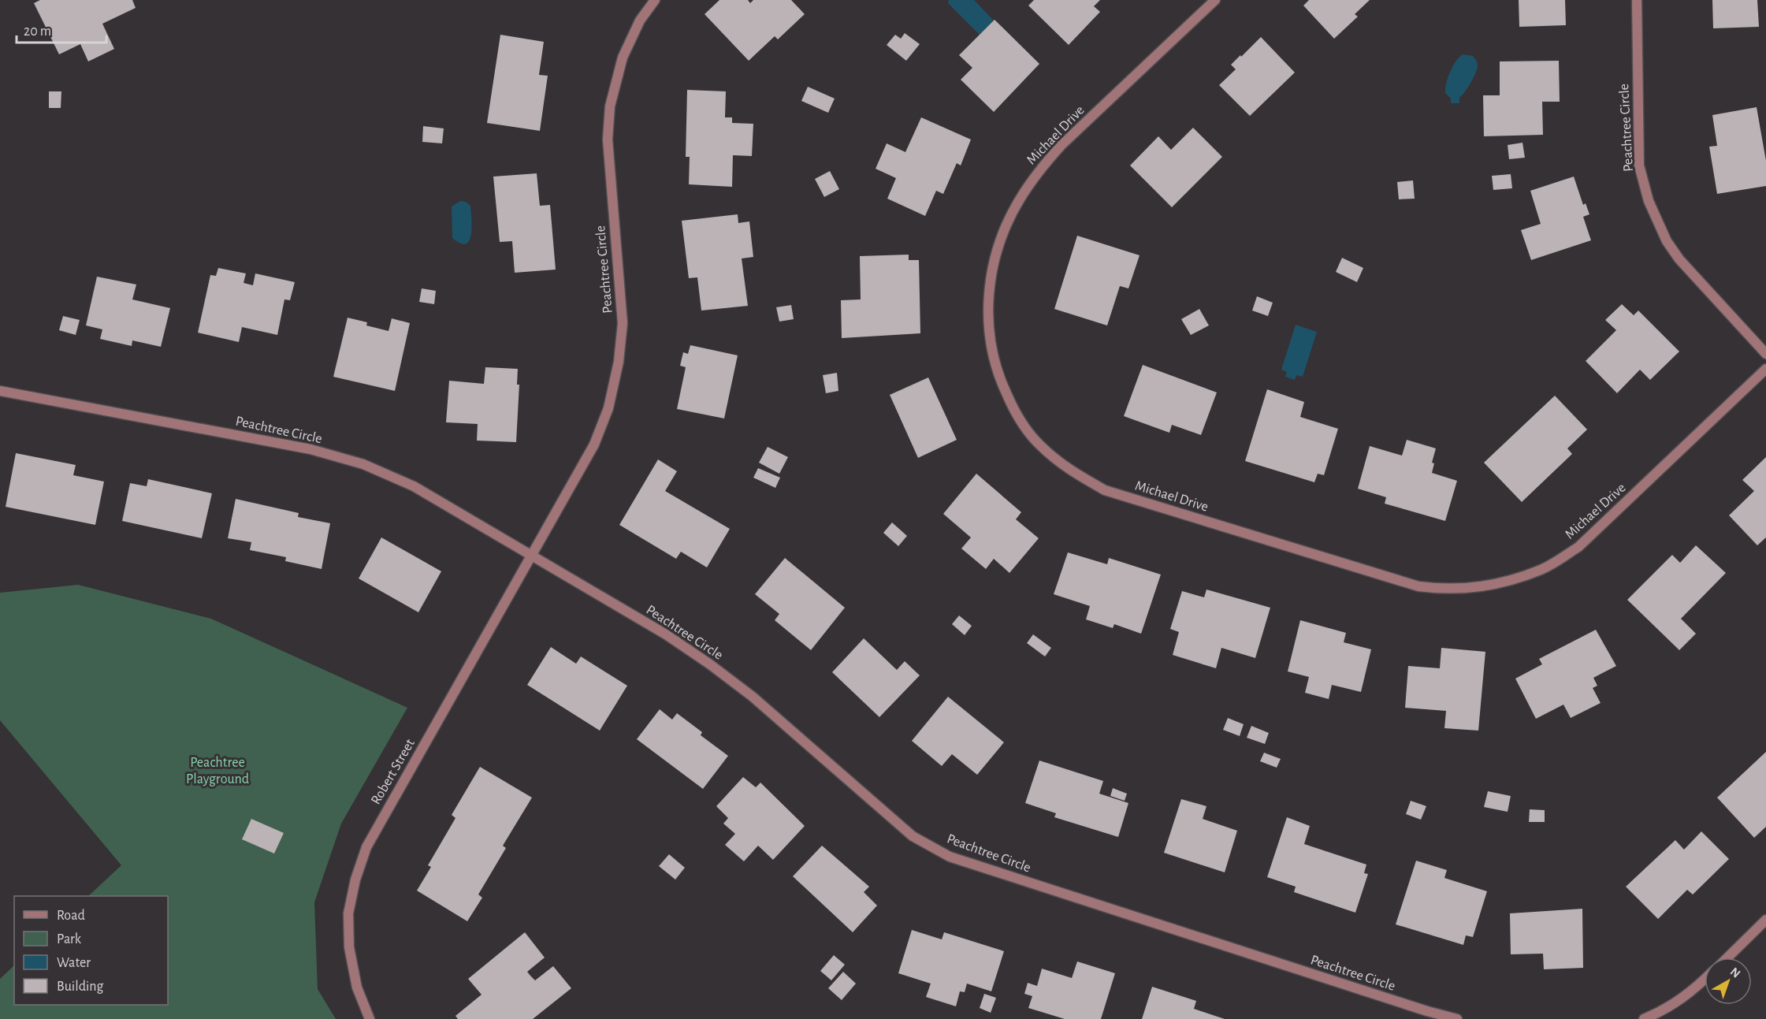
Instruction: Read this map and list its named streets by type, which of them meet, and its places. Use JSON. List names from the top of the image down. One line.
{"streets":{"street":["Peachtree Circle","Michael Drive","Robert Street"]},"crossings":[["Peachtree Circle","Robert Street"]],"parks":["Peachtree Playground"],"legend":["Road","Park","Water","Building"],"scale_bar":"20 m","north":"top right"}
